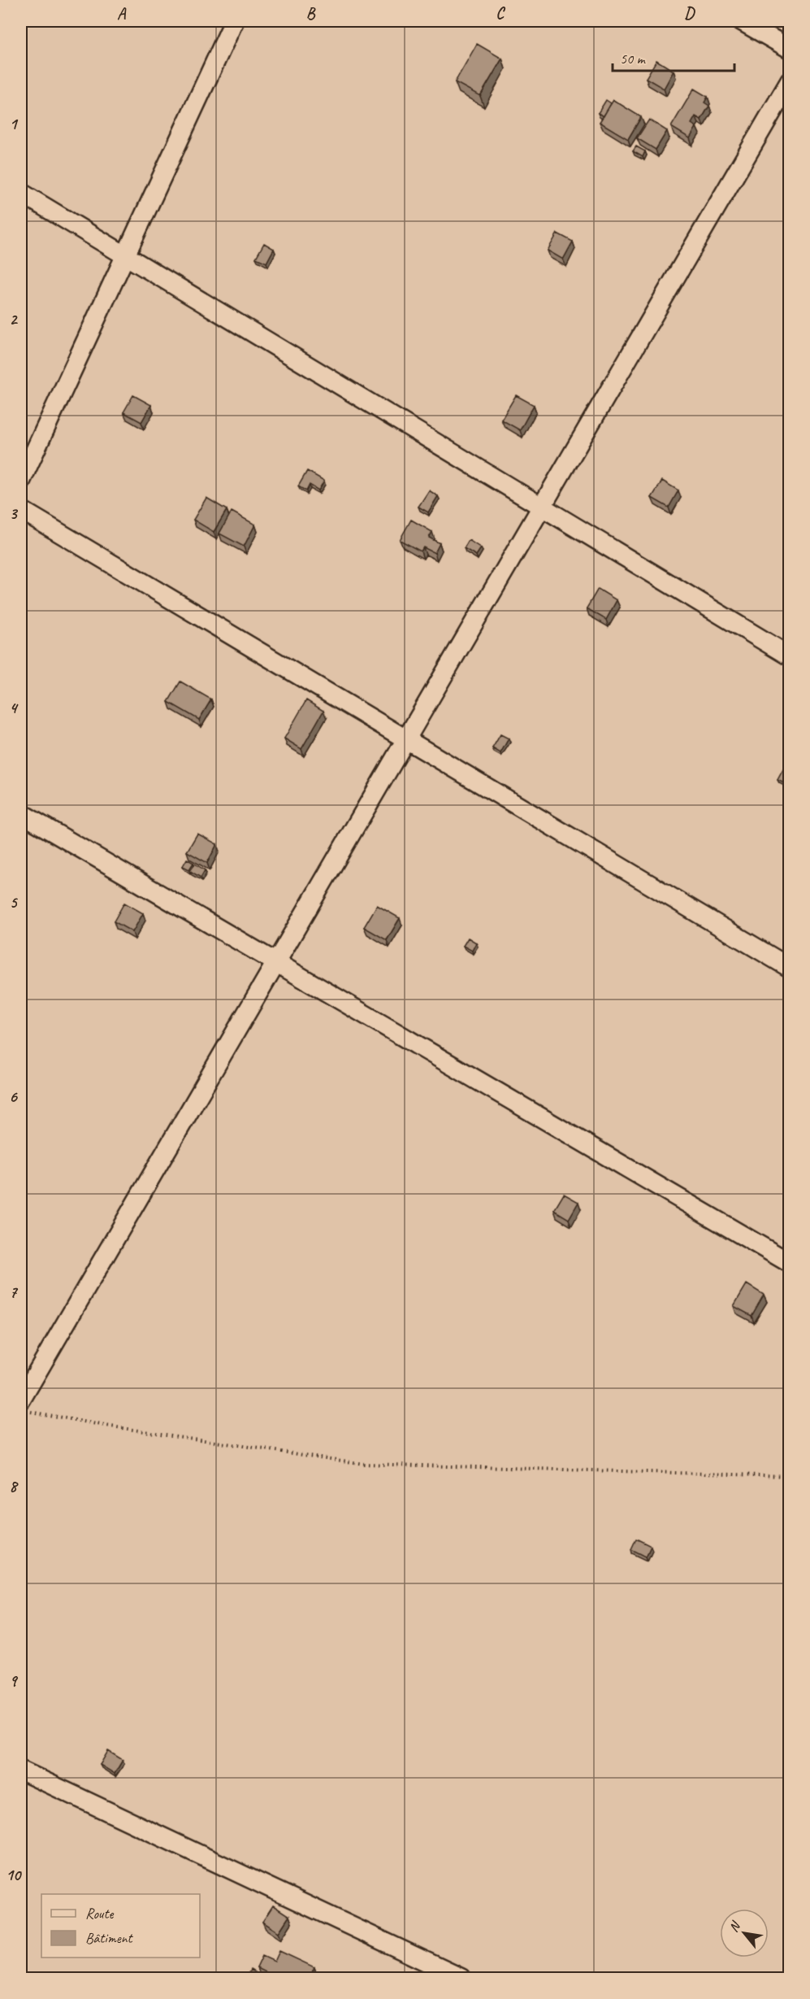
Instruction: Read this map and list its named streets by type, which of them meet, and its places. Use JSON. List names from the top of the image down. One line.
{"legend":["Route","Bâtiment"],"scale_bar":"50 m","north":"top left","grid":{"columns":["A","B","C","D"],"rows":["1","2","3","4","5","6","7","8","9","10"]}}
